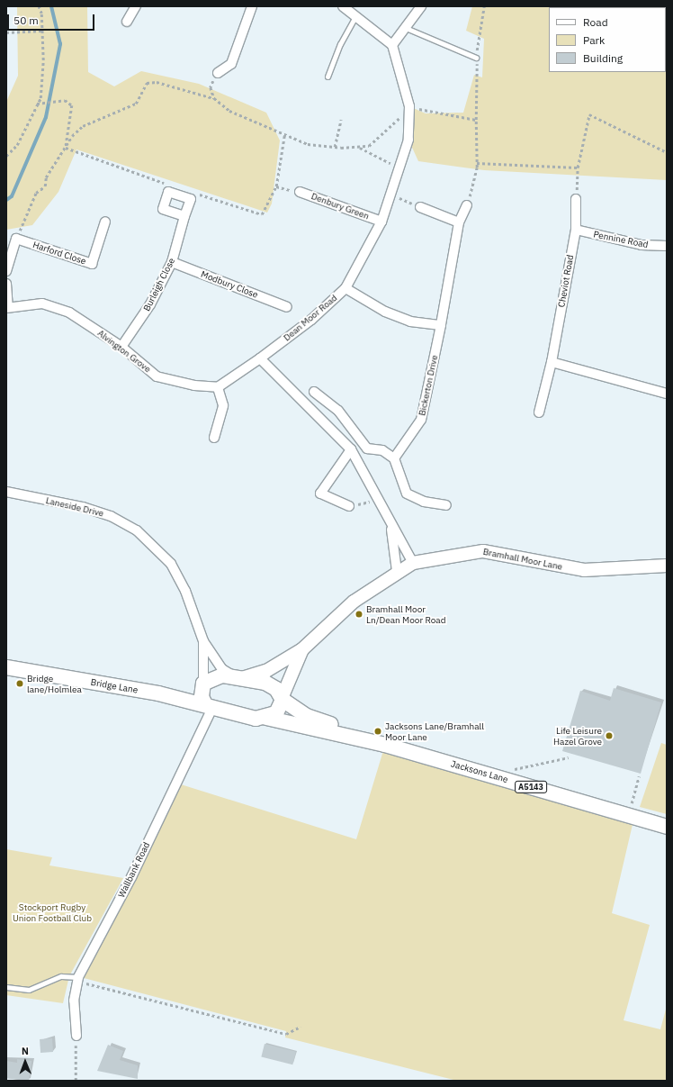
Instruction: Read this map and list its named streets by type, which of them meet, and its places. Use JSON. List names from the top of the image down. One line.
{"streets":{"main road":["Bridge Lane","Jacksons Lane","A5143"],"street":["Denbury Green","Pennine Road","Harford Close","Cheviot Road","Burleigh Close","Modbury Close","Dean Moor Road","Alvington Grove","Bickerton Drive","Laneside Drive","Bramhall Moor Lane","Wallbank Road"]},"crossings":[["Denbury Green","Dean Moor Road"],["Pennine Road","Cheviot Road"],["Burleigh Close","Modbury Close"],["Burleigh Close","Alvington Grove"],["Laneside Drive","Bramhall Moor Lane"],["Laneside Drive","Bridge Lane"],["Laneside Drive","Jacksons Lane"],["Bramhall Moor Lane","Bridge Lane"],["Bramhall Moor Lane","Jacksons Lane"],["Bridge Lane","Jacksons Lane"],["Bridge Lane","Wallbank Road"]],"parks":["Stockport Rugby Union Football Club"],"places":["Bramhall Moor Ln/Dean Moor Road","Bridge lane/Holmlea","Jacksons Lane/Bramhall Moor Lane","Life Leisure Hazel Grove"],"legend":["Road","Park","Building"],"scale_bar":"50 m","north":"top"}
